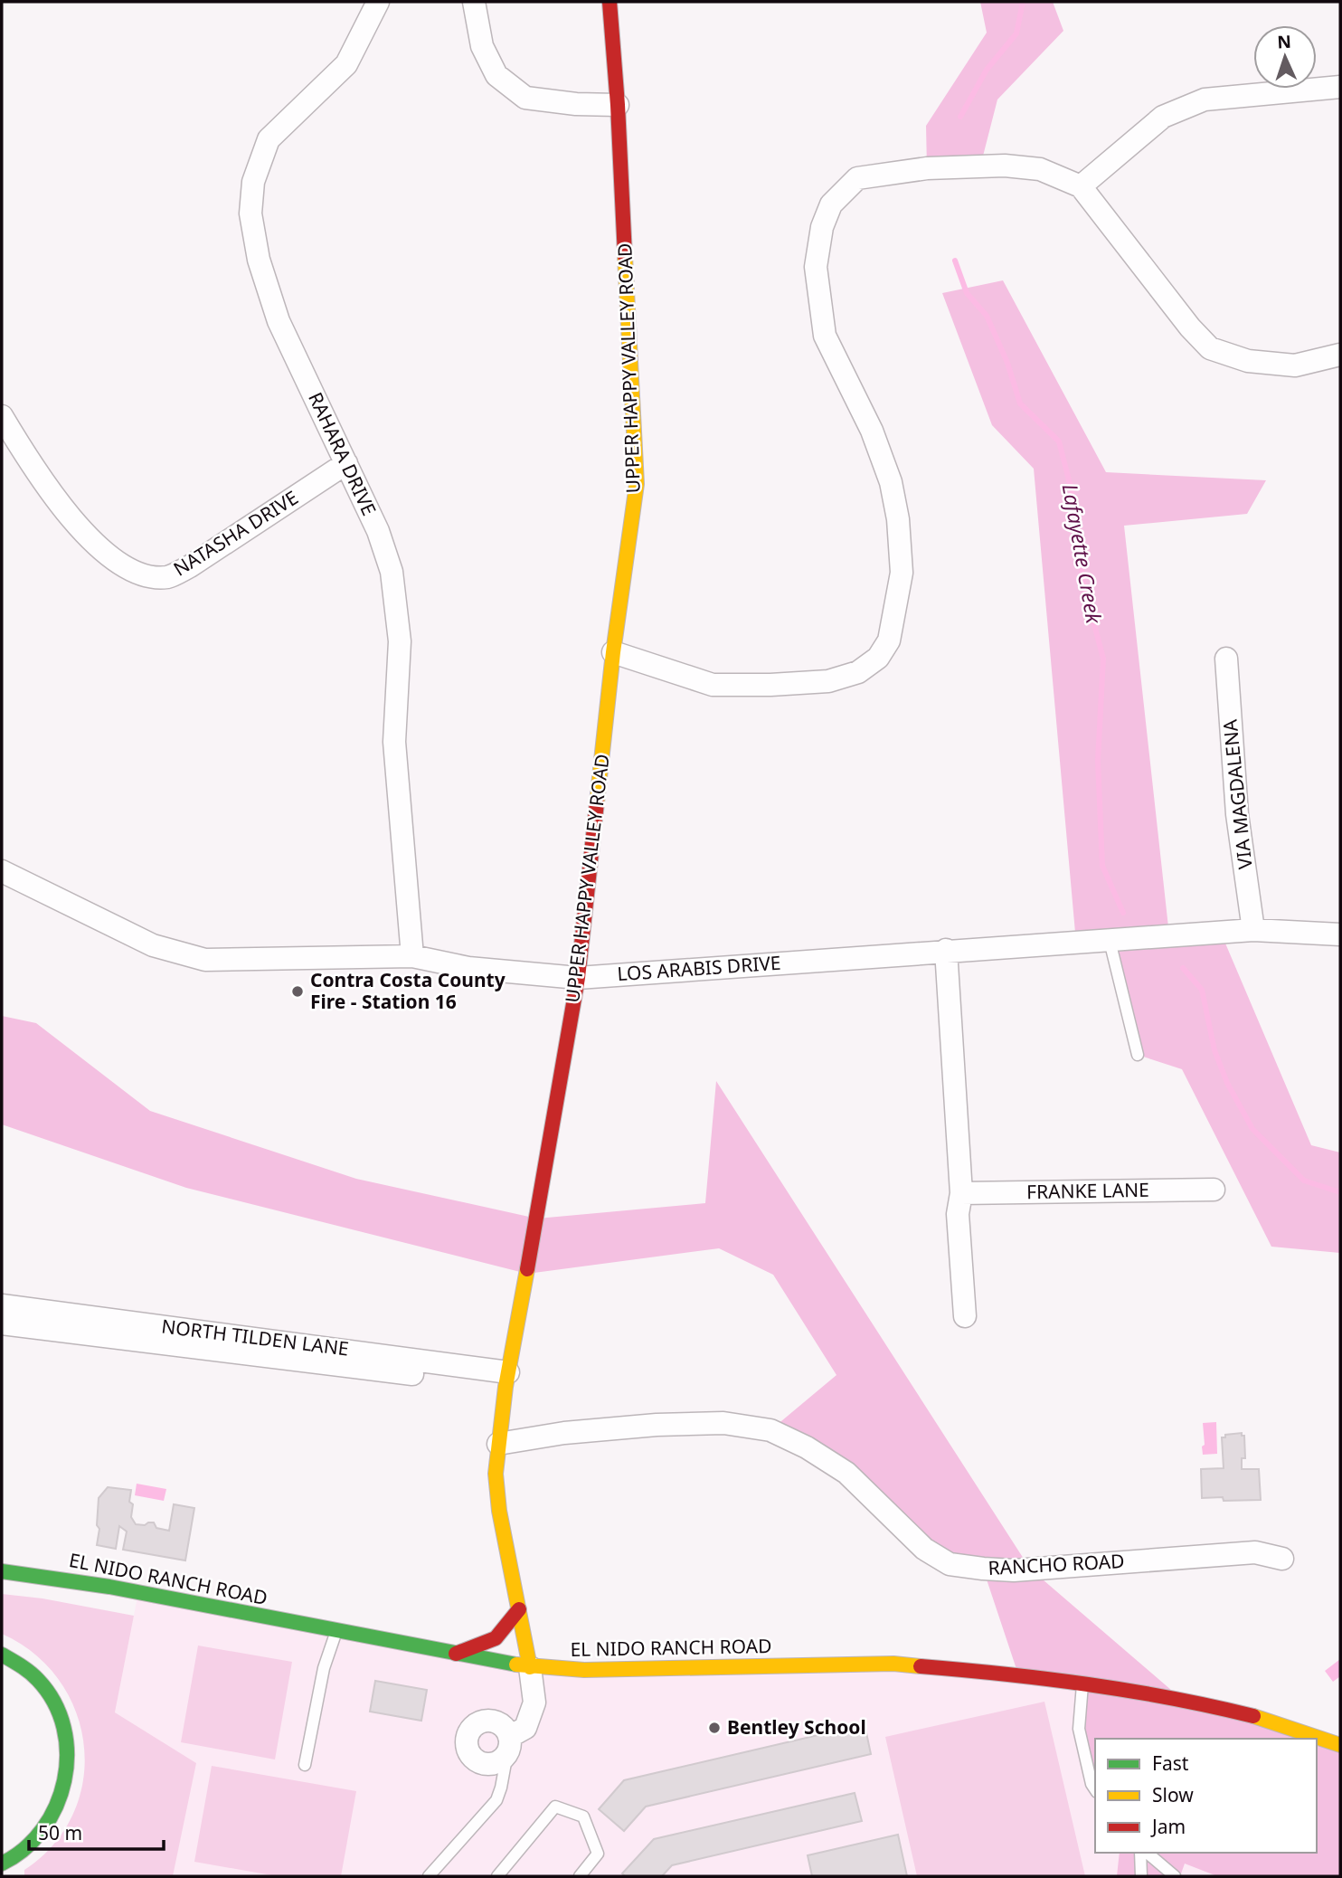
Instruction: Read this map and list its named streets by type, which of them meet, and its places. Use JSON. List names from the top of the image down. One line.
{"streets":{"main road":["UPPER HAPPY VALLEY ROAD","EL NIDO RANCH ROAD"],"street":["RAHARA DRIVE","NATASHA DRIVE","VIA MAGDALENA","LOS ARABIS DRIVE","FRANKE LANE","NORTH TILDEN LANE","RANCHO ROAD"]},"crossings":[["UPPER HAPPY VALLEY ROAD","LOS ARABIS DRIVE"],["UPPER HAPPY VALLEY ROAD","NORTH TILDEN LANE"],["UPPER HAPPY VALLEY ROAD","RANCHO ROAD"],["UPPER HAPPY VALLEY ROAD","EL NIDO RANCH ROAD"],["RAHARA DRIVE","NATASHA DRIVE"],["RAHARA DRIVE","LOS ARABIS DRIVE"],["VIA MAGDALENA","LOS ARABIS DRIVE"]],"water":["Lafayette Creek"],"places":["Contra Costa County Fire - Station 16","Bentley School"],"legend":["Fast","Slow","Jam"],"scale_bar":"50 m","north":"top"}
